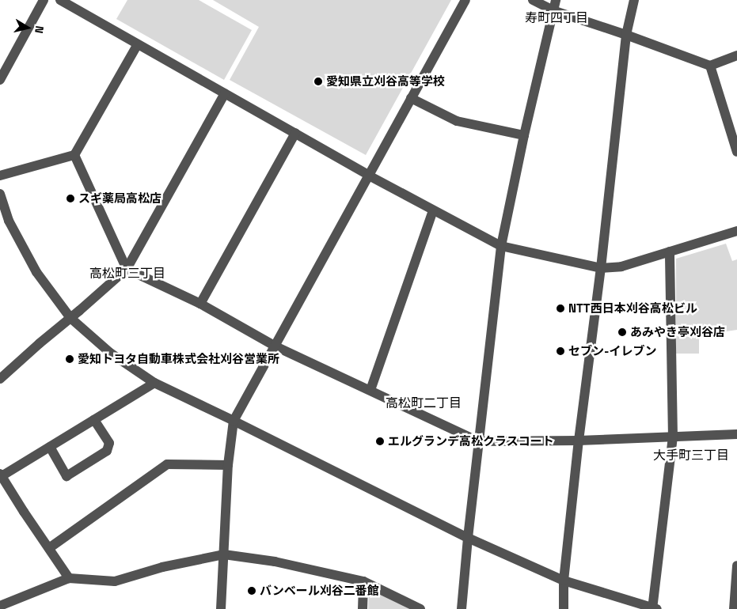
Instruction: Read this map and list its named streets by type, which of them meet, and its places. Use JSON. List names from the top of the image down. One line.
{"districts":["寿町四丁目","高松町三丁目","高松町二丁目","大手町三丁目"],"places":["愛知県立刈谷高等学校","スギ薬局高松店","NTT西日本刈谷高松ビル","あみやき亭刈谷店","セブン-イレブン","愛知トヨタ自動車株式会社刈谷営業所","エルグランデ高松クラスコート","バンベール刈谷二番館"],"north":"right"}
